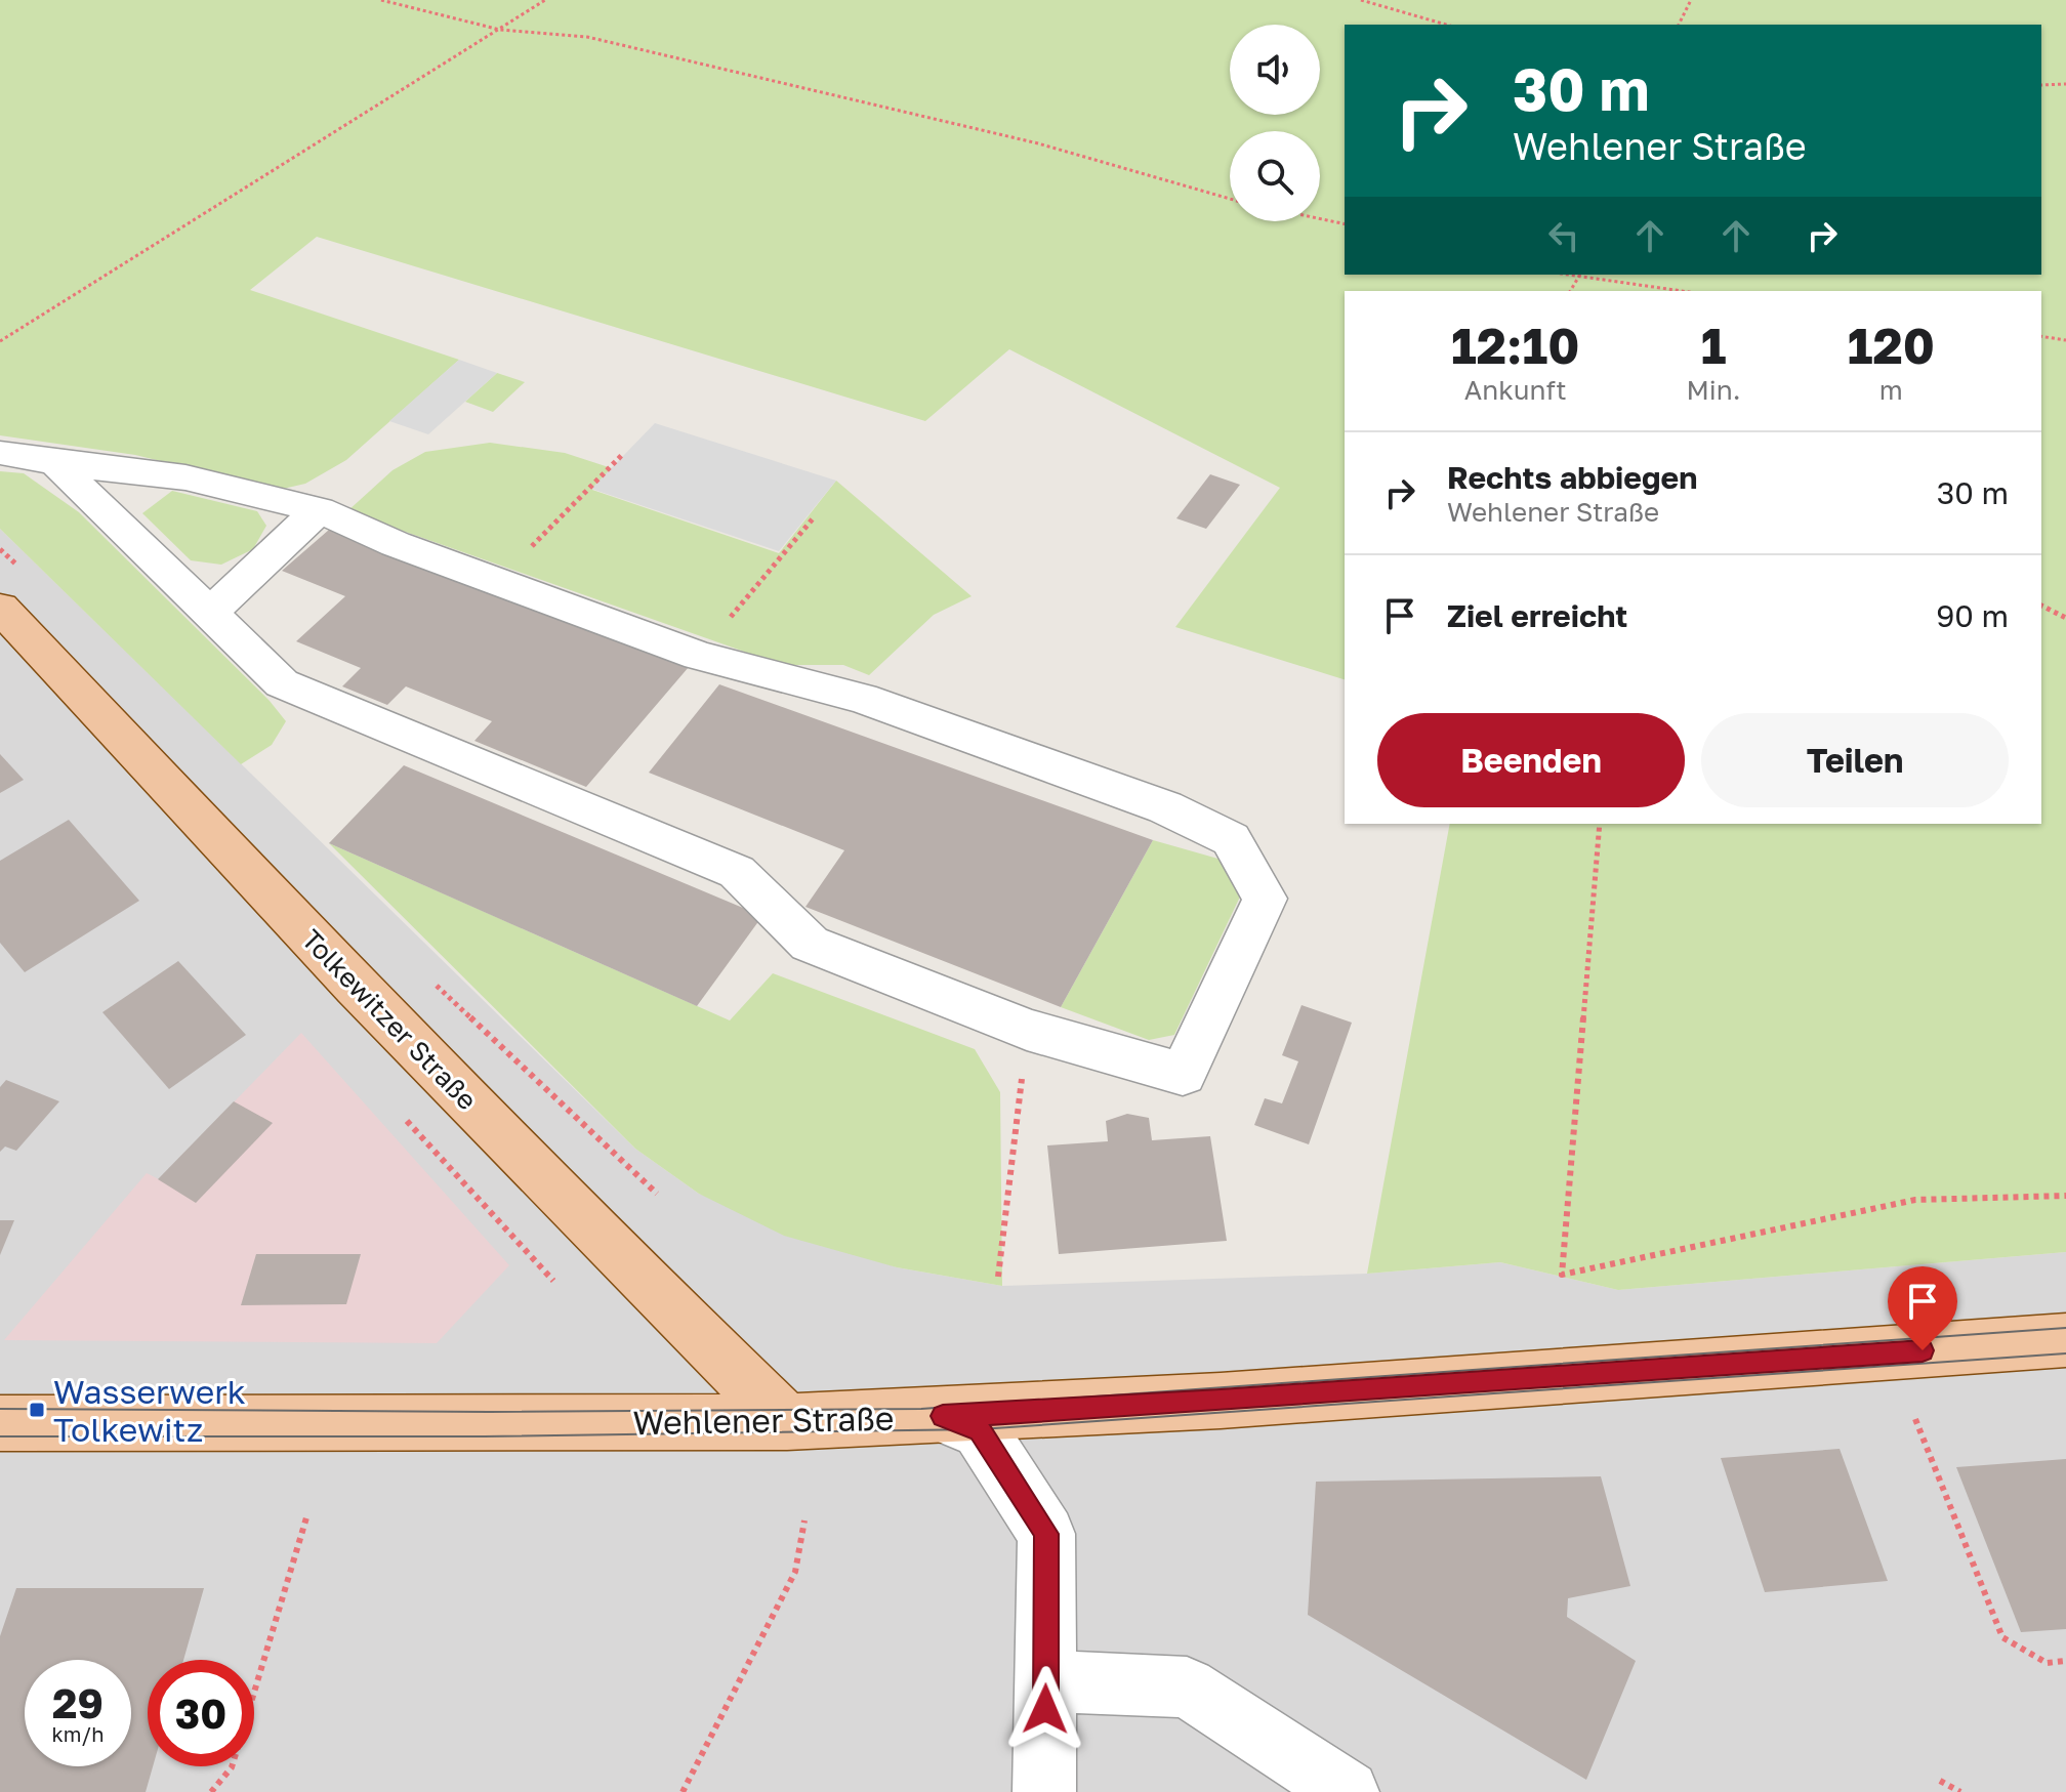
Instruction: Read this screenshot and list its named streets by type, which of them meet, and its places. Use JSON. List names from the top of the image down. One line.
{"streets":{"main road":["Tolkewitzer Straße","Wehlener Straße"]},"crossings":[["Tolkewitzer Straße","Wehlener Straße"]],"places":{"transit":["Wasserwerk Tolkewitz"]},"page":{"turn":["30 m","Wehlener Straße"],"eta":["12:10","Ankunft","1","Min.","120","m"],"list":[{"name":"Rechts abbiegen","note":"Wehlener Straße","value":"30 m"},{"name":"Ziel erreicht","value":"90 m"}],"buttons":["Beenden","Teilen"],"speed":"29 km/h","limit":"30"}}
